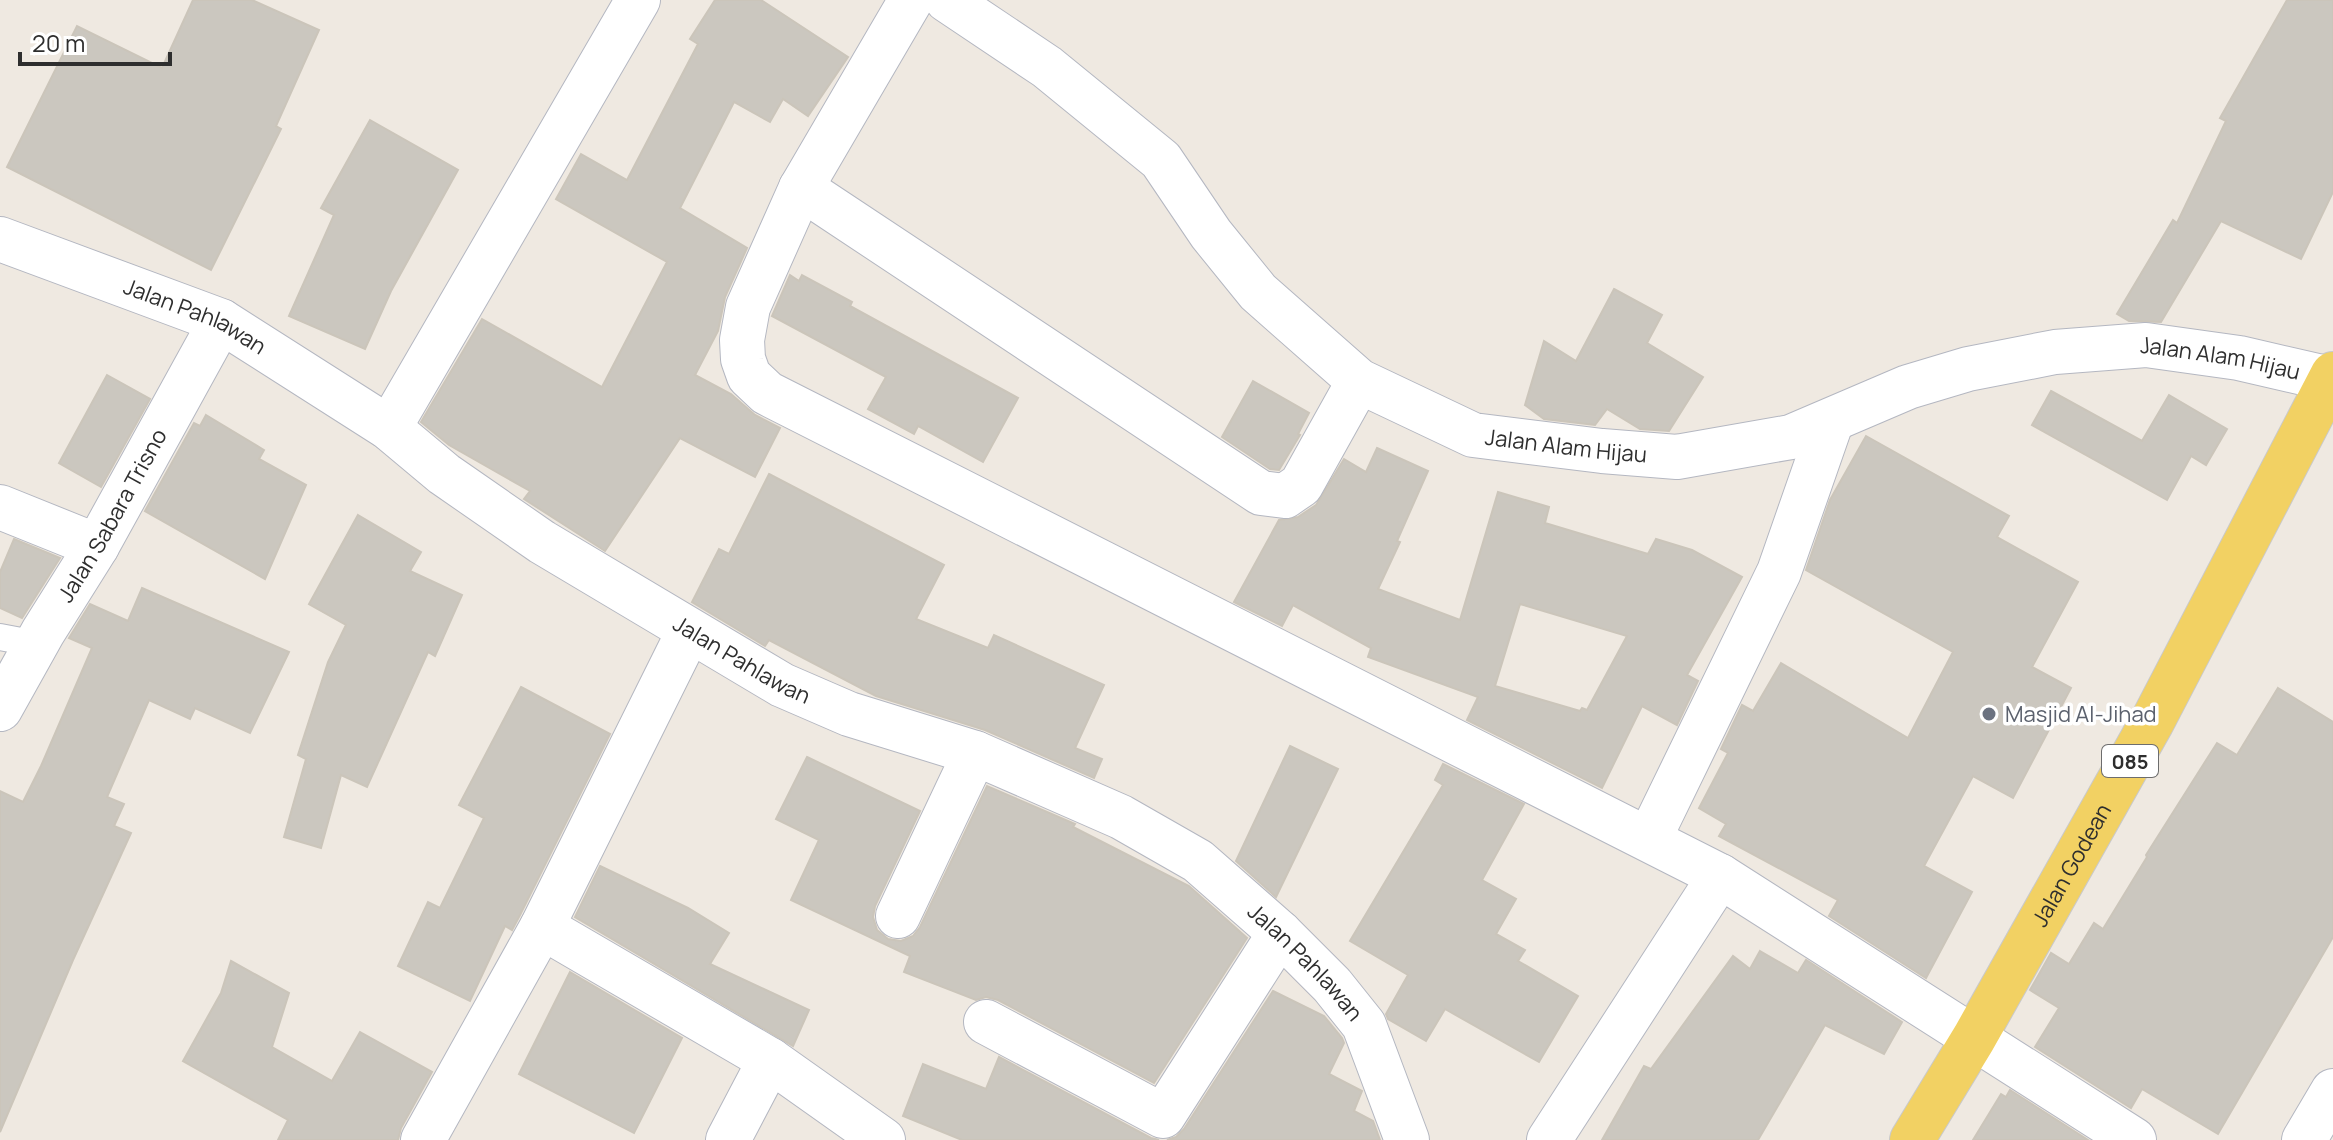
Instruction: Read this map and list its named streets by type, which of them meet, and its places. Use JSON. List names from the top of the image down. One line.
{"streets":{"main road":["085","Jalan Godean"],"street":["Jalan Pahlawan","Jalan Alam Hijau","Jalan Sabara Trisno"]},"crossings":[["Jalan Pahlawan","Jalan Sabara Trisno"],["Jalan Alam Hijau","Jalan Godean"]],"places":["Masjid Al-Jihad"],"scale_bar":"20 m"}
